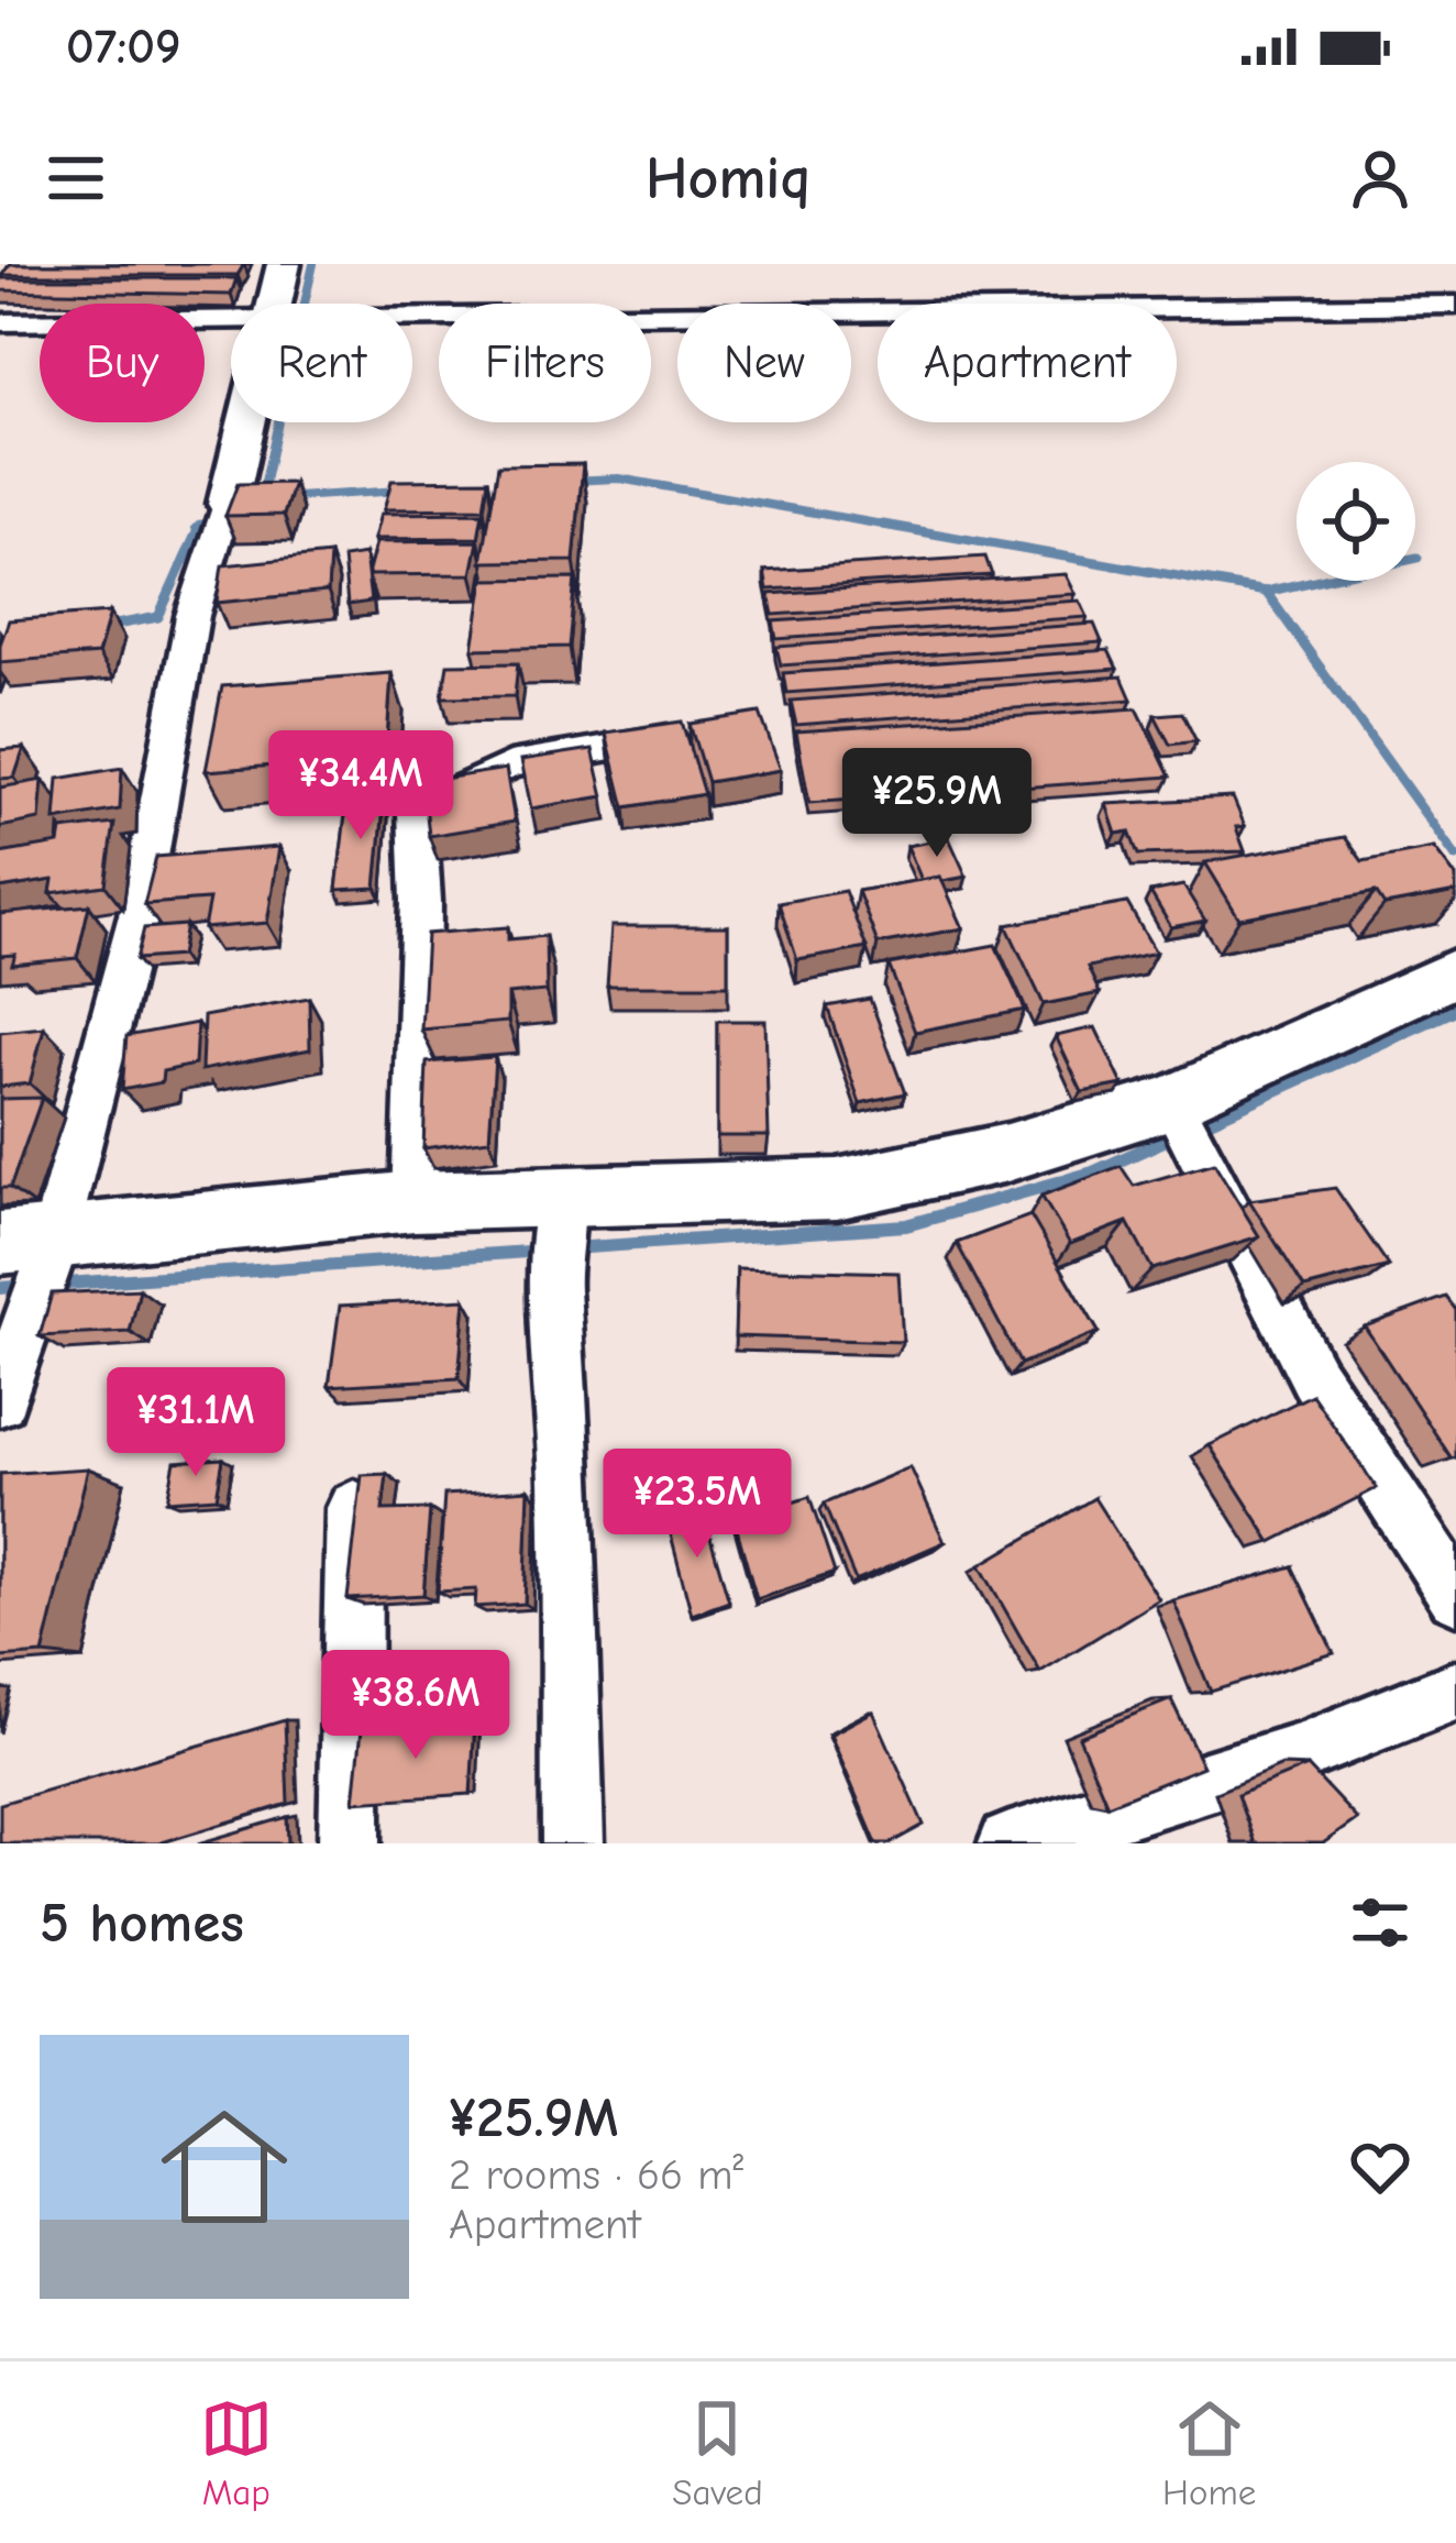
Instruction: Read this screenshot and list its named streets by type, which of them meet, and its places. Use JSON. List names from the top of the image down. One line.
{"page":{"status":"07:09","header":"Homiq","chip":["Buy","Rent","Filters","New","Apartment"],"price":["¥34.4M","¥25.9M","¥31.1M","¥23.5M","¥38.6M"],"heading":"5 homes","list":[{"name":"¥25.9M","note":"2 rooms · 66 m² · Apartment"}],"tabs":["Map","Saved","Home"]}}
